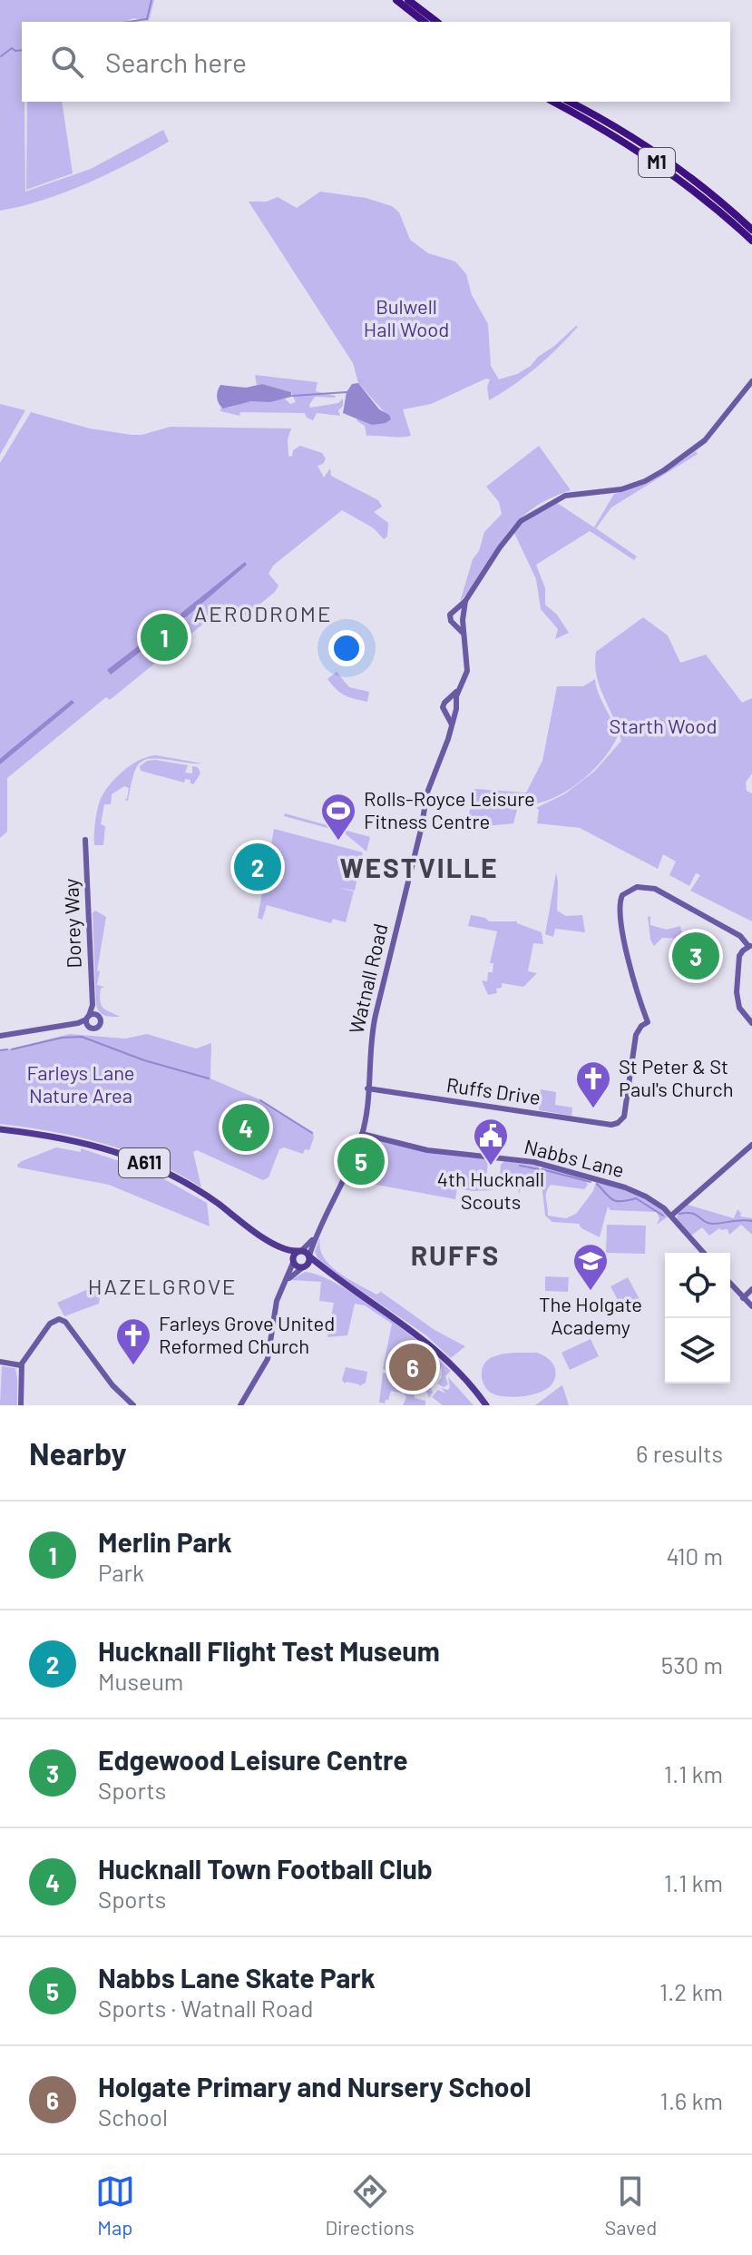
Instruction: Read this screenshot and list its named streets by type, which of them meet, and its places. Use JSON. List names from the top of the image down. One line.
{"streets":{"highway":["M1"],"main road":["A611"],"street":["Dorey Way","Watnall Road","Ruffs Drive","Nabbs Lane"]},"crossings":[["Watnall Road","Ruffs Drive"],["Watnall Road","Nabbs Lane"],["Watnall Road","A611"]],"districts":["AERODROME","WESTVILLE","RUFFS","HAZELGROVE"],"parks":["Bulwell Hall Wood","Starth Wood","Farleys Lane Nature Area"],"places":{"sports":["Rolls-Royce Leisure Fitness Centre"],"church":["St Peter & St Paul's Church","Farleys Grove United Reformed Church"],"public building":["4th Hucknall Scouts"],"school or university":["The Holgate Academy"]},"page":{"search":"Search here","pins":["1","2","3","4","5","6"],"heading":["Nearby","6 results"],"list":[{"mark":"1","name":"Merlin Park","note":"Park","value":"410 m"},{"mark":"2","name":"Hucknall Flight Test Museum","note":"Museum","value":"530 m"},{"mark":"3","name":"Edgewood Leisure Centre","note":"Sports","value":"1.1 km"},{"mark":"4","name":"Hucknall Town Football Club","note":"Sports","value":"1.1 km"},{"mark":"5","name":"Nabbs Lane Skate Park","note":"Sports · Watnall Road","value":"1.2 km"},{"mark":"6","name":"Holgate Primary and Nursery School","note":"School","value":"1.6 km"}],"nav":["Map","Directions","Saved"]}}
